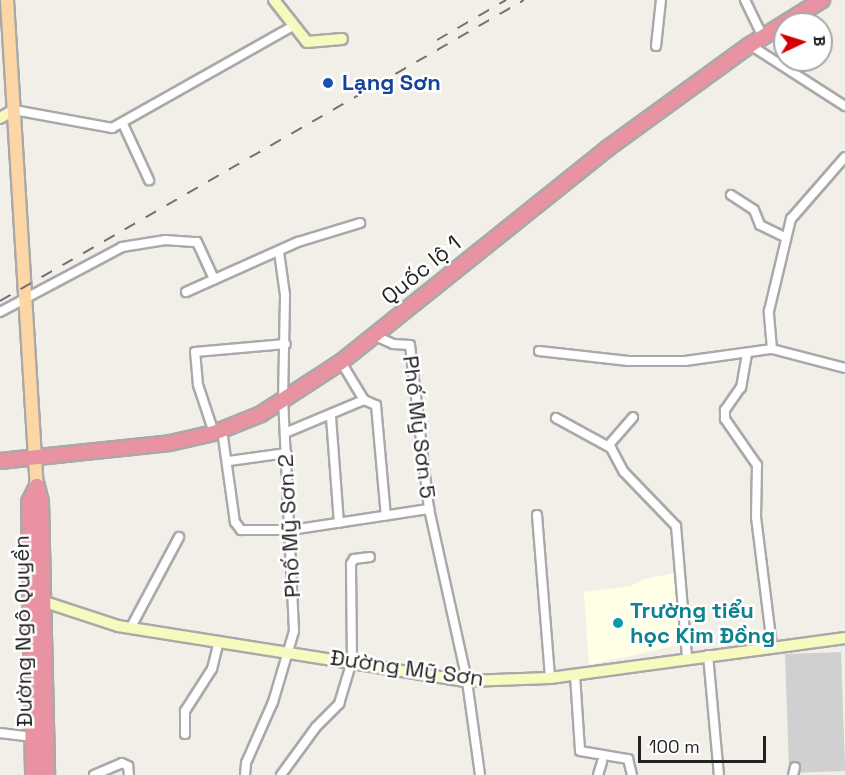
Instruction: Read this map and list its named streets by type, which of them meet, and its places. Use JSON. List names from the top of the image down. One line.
{"streets":{"highway":["Quốc lộ 1","Đường Ngô Quyền"],"street":["Phố Mỹ Sơn 5","Phố Mỹ Sơn 2","Đường Mỹ Sơn"]},"crossings":[["Quốc lộ 1","Phố Mỹ Sơn 5"],["Quốc lộ 1","Phố Mỹ Sơn 2"],["Quốc lộ 1","Đường Ngô Quyền"],["Phố Mỹ Sơn 2","Đường Mỹ Sơn"],["Đường Ngô Quyền","Đường Mỹ Sơn"]],"places":["Lạng Sơn","Trường tiểu học Kim Đồng"],"scale_bar":"100 m","north":"right"}
